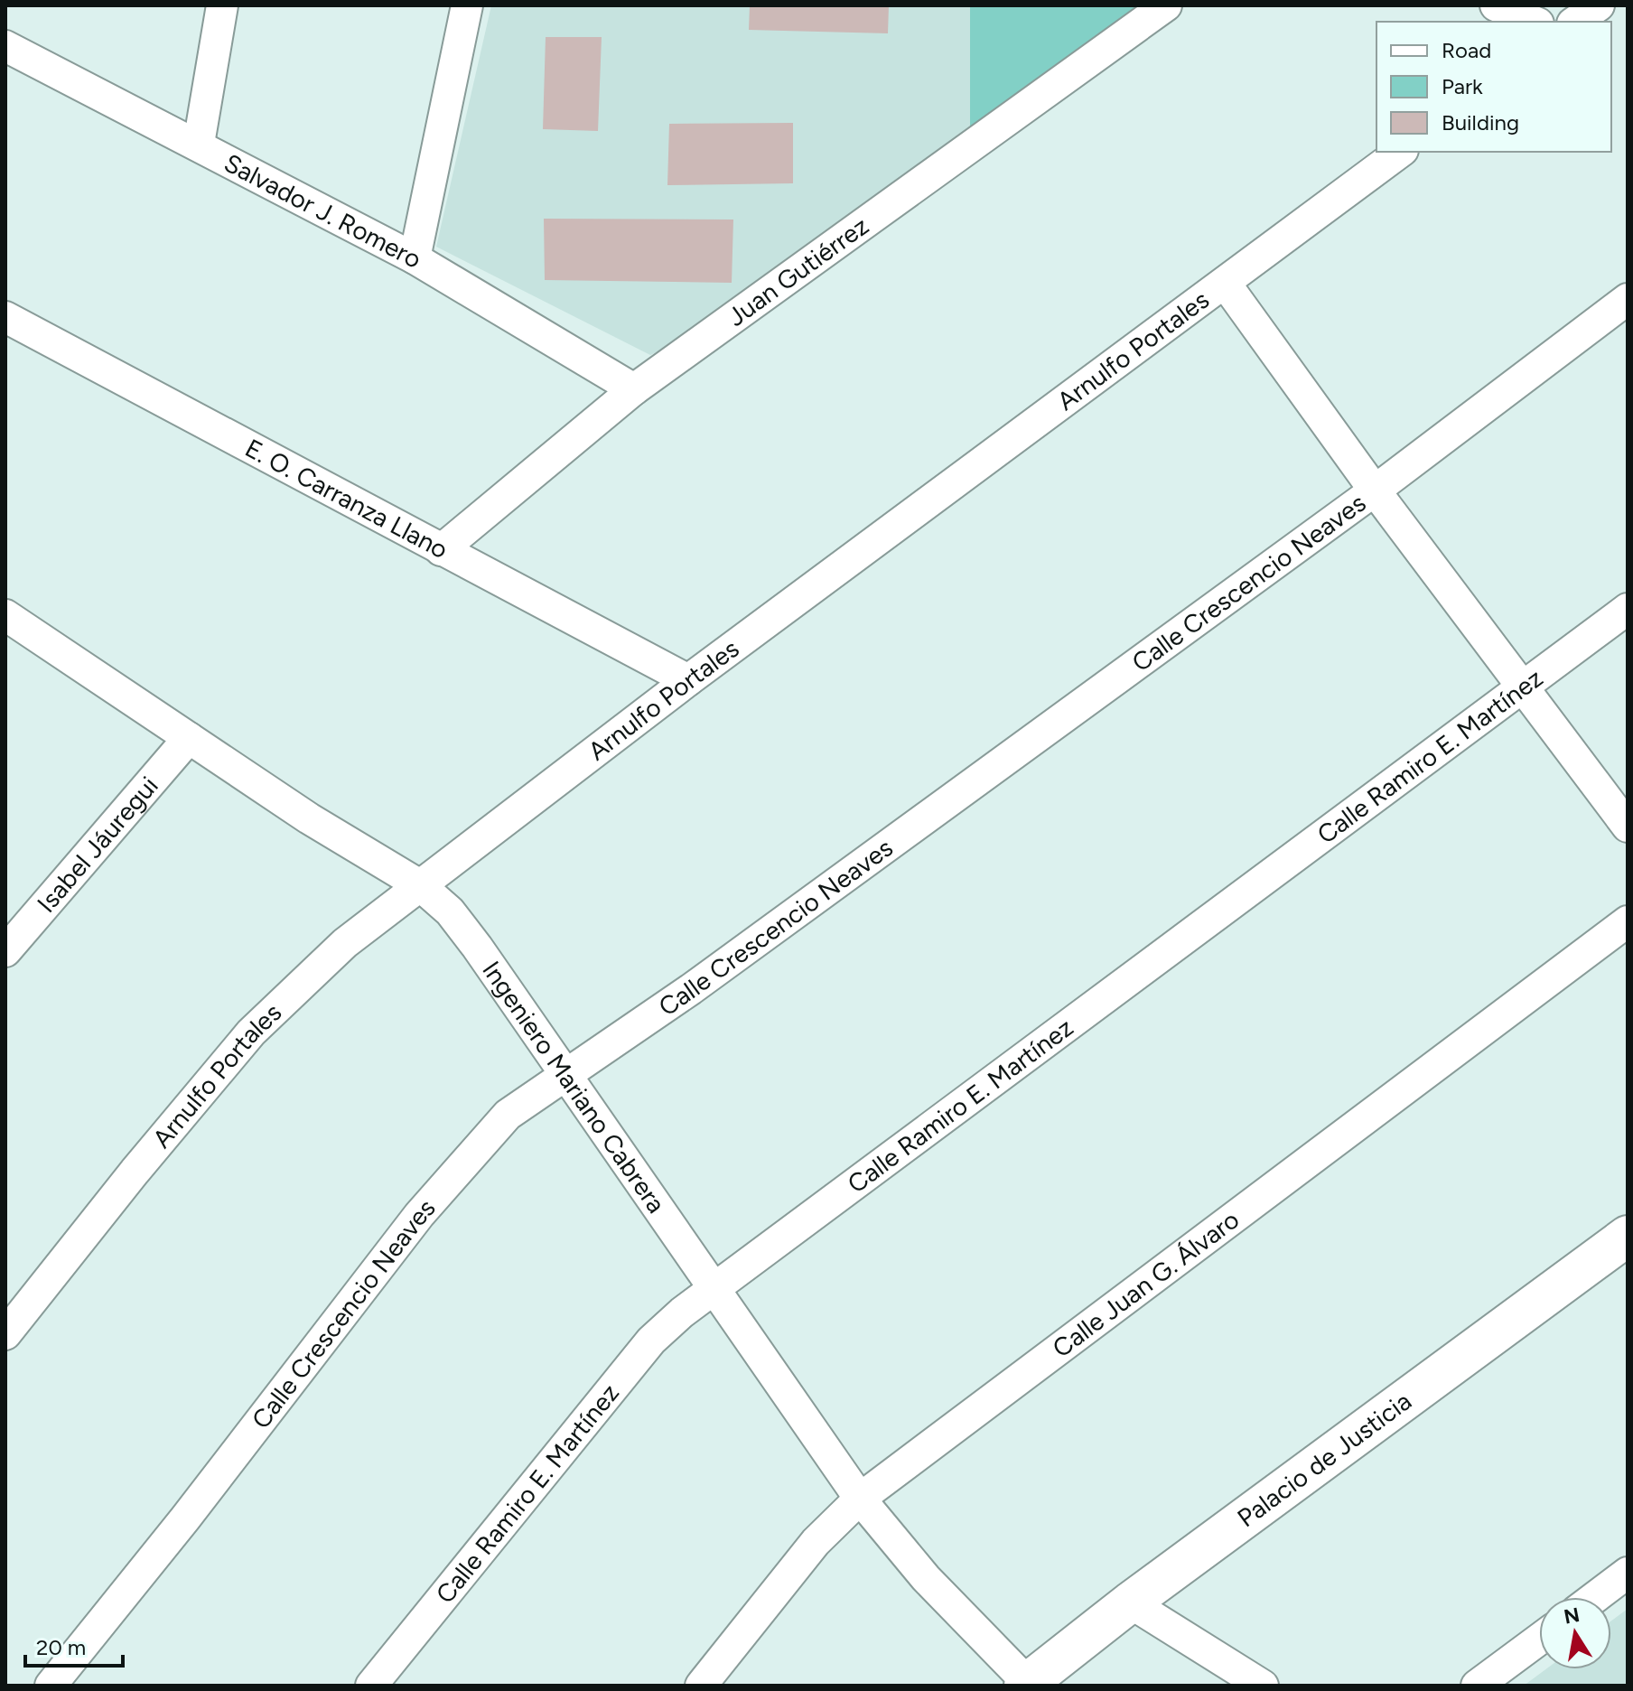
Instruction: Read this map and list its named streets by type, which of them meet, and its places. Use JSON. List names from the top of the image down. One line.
{"streets":{"street":["Salvador J. Romero","Juan Gutiérrez","Arnulfo Portales","E. O. Carranza Llano","Calle Crescencio Neaves","Calle Ramiro E. Martínez","Isabel Jáuregui","Ingeniero Mariano Cabrera","Calle Juan G. Álvaro","Palacio de Justicia"]},"crossings":[["Salvador J. Romero","Juan Gutiérrez"],["Juan Gutiérrez","E. O. Carranza Llano"],["Arnulfo Portales","E. O. Carranza Llano"],["Arnulfo Portales","Ingeniero Mariano Cabrera"],["Calle Crescencio Neaves","Ingeniero Mariano Cabrera"],["Calle Ramiro E. Martínez","Ingeniero Mariano Cabrera"],["Isabel Jáuregui","Ingeniero Mariano Cabrera"],["Ingeniero Mariano Cabrera","Calle Juan G. Álvaro"],["Ingeniero Mariano Cabrera","Palacio de Justicia"]],"legend":["Road","Park","Building"],"scale_bar":"20 m","north":"top"}
